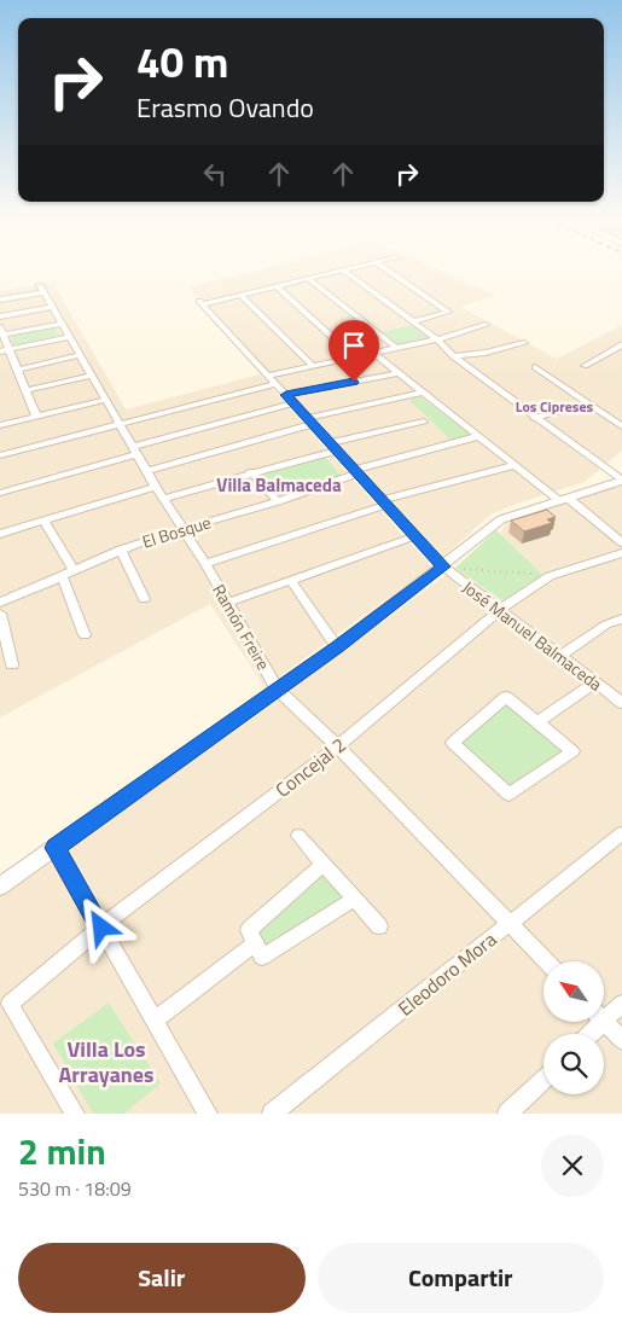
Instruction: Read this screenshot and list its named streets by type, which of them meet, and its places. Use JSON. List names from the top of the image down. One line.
{"streets":{"street":["El Bosque","Ramón Freire","José Manuel Balmaceda","Concejal 2","Eleodoro Mora"]},"crossings":[["El Bosque","Ramón Freire"],["El Bosque","José Manuel Balmaceda"],["Ramón Freire","Concejal 2"],["Ramón Freire","Eleodoro Mora"],["José Manuel Balmaceda","Concejal 2"]],"districts":["Los Cipreses","Villa Balmaceda","Villa Los Arrayanes"],"north":"top left","page":{"turn":["40 m","Erasmo Ovando"],"heading":["2 min","530 m · 18:09"],"buttons":["Salir","Compartir"]}}
